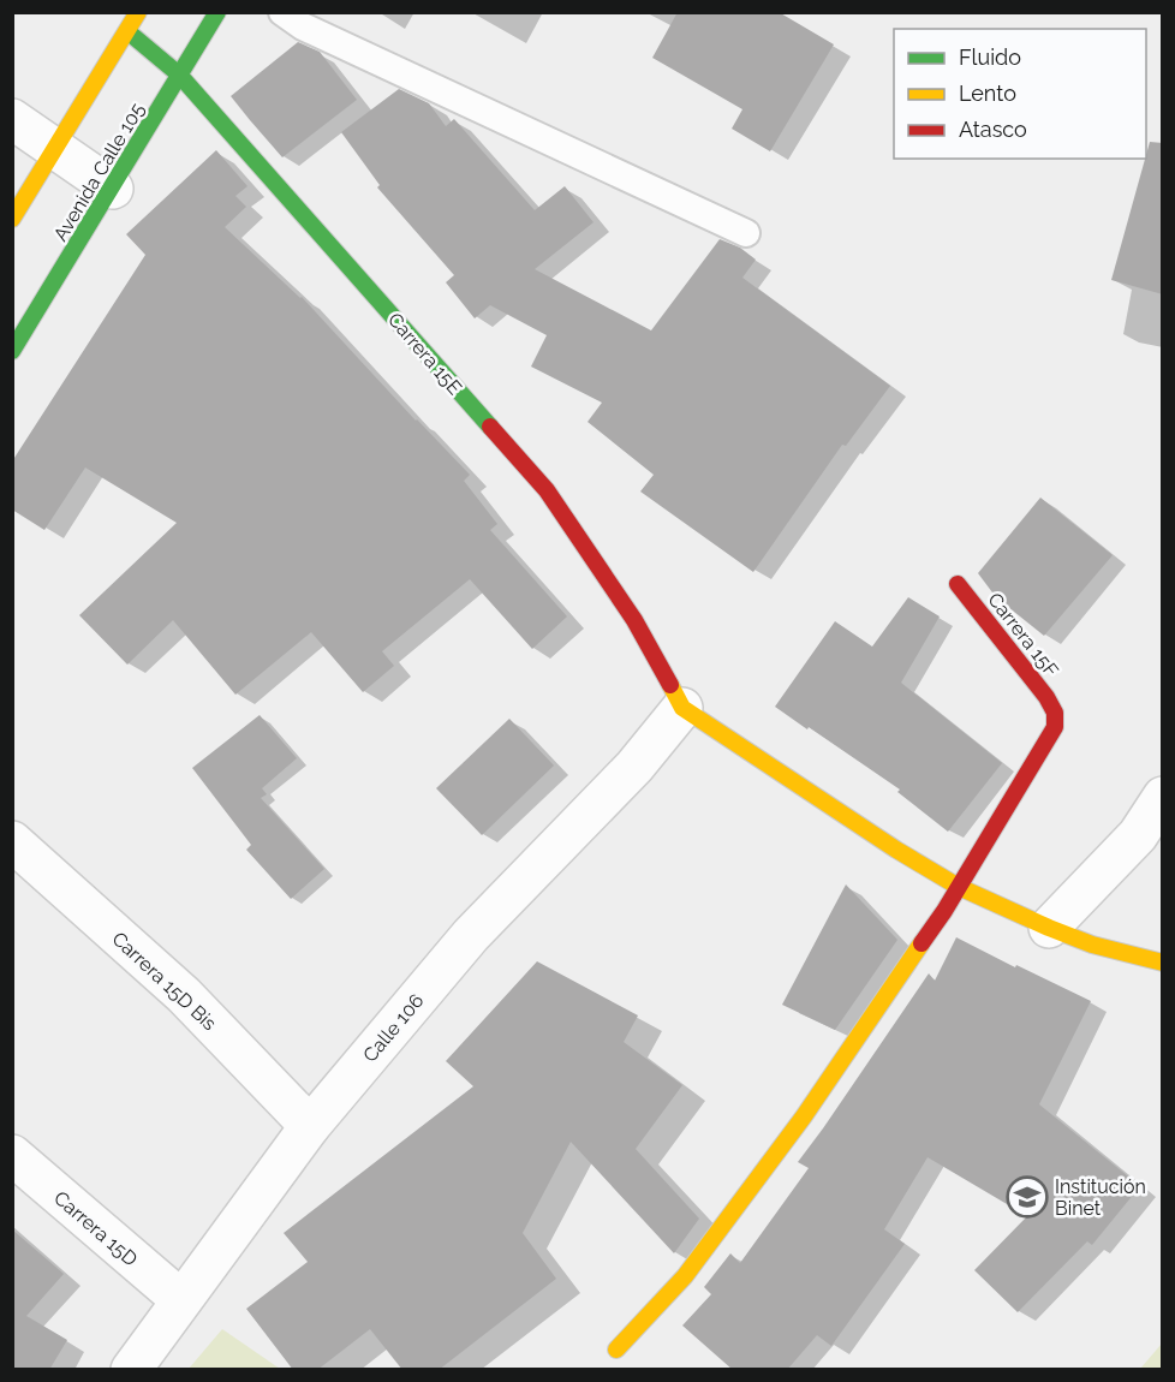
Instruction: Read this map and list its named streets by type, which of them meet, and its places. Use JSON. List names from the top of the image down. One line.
{"streets":{"street":["Avenida Calle 105","Carrera 15E","Carrera 15F","Carrera 15D Bis","Calle 106","Carrera 15D"]},"crossings":[["Avenida Calle 105","Carrera 15E"],["Carrera 15E","Calle 106"],["Carrera 15D Bis","Calle 106"],["Calle 106","Carrera 15D"]],"places":{"school or university":["Institución Binet"]},"legend":["Fluido","Lento","Atasco"]}
